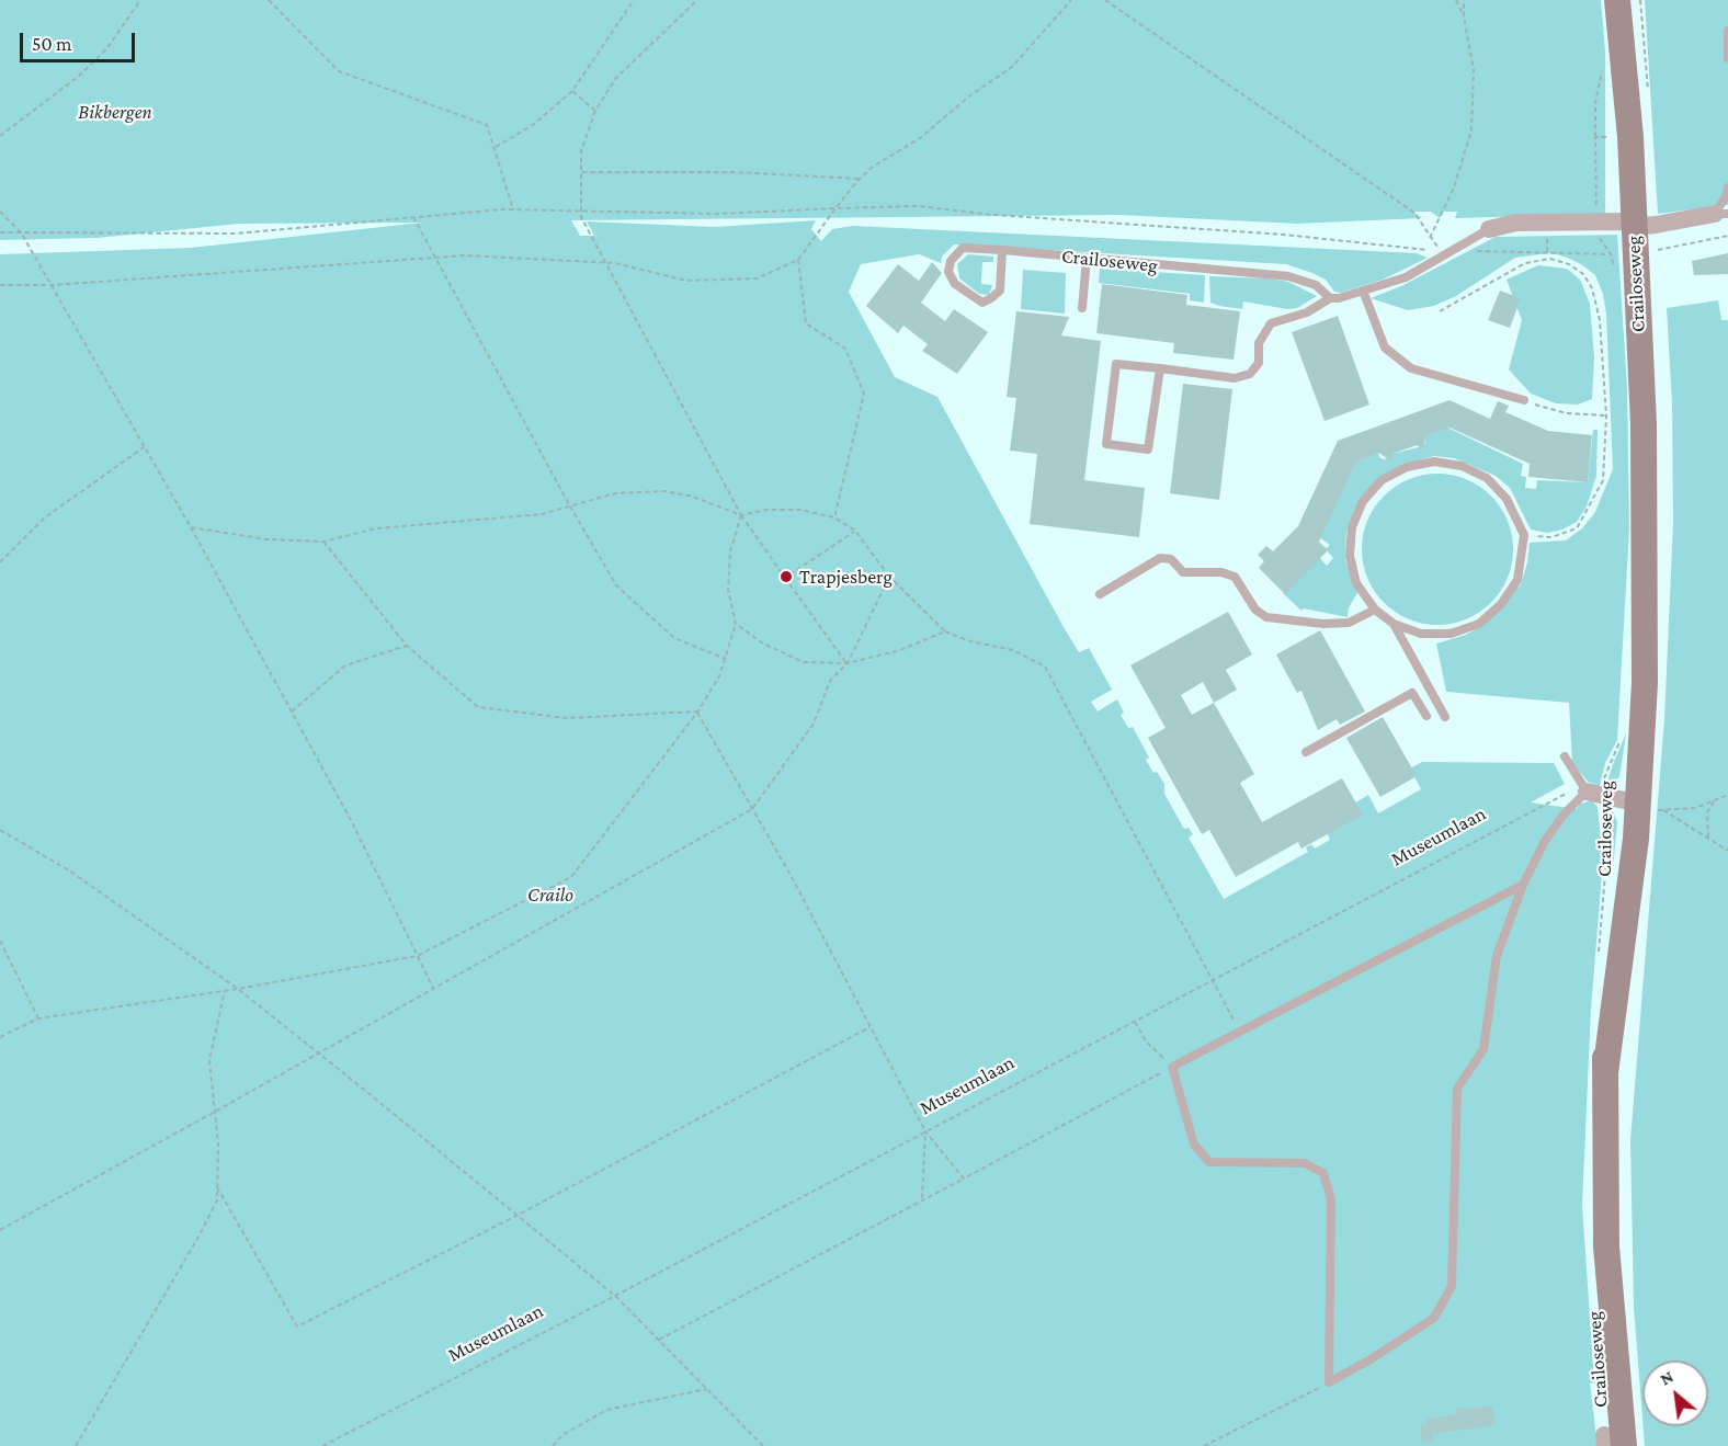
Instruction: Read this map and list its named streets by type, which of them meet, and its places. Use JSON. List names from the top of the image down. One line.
{"streets":{"main road":["Crailoseweg"],"path":["Museumlaan"]},"crossings":[["Crailoseweg","Museumlaan"]],"parks":["Bikbergen","Crailo"],"places":["Trapjesberg"],"scale_bar":"50 m","north":"top left"}
